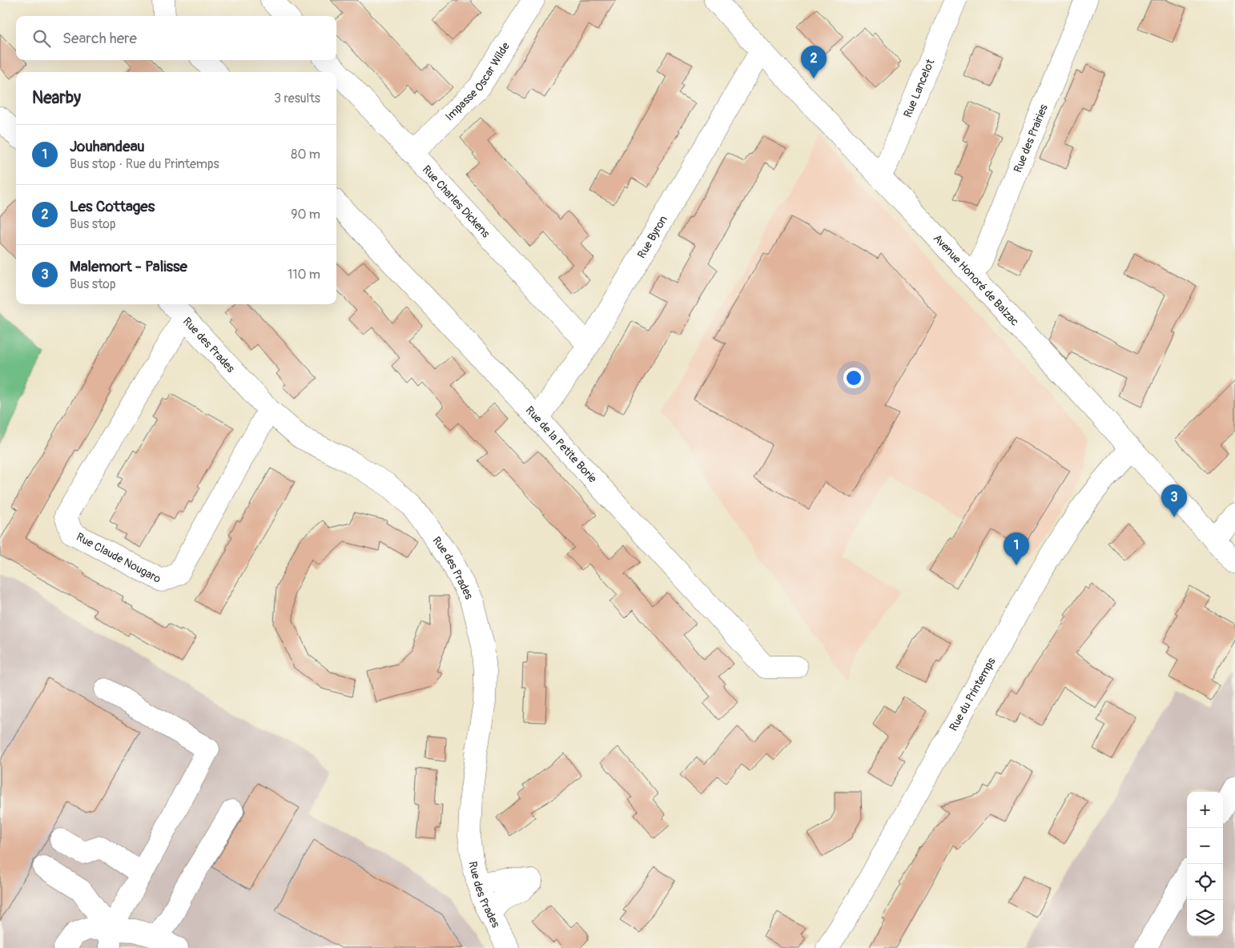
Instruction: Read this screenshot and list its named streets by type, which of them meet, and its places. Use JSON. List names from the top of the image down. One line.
{"streets":{"street":["Impasse Oscar Wilde","Rue Lancelot","Rue des Prairies","Rue Charles Dickens","Rue Byron","Avenue Honoré de Balzac","Rue des Prades","Rue de la Petite Borie","Rue Claude Nougaro","Rue du Printemps"]},"crossings":[["Impasse Oscar Wilde","Rue Charles Dickens"],["Rue Lancelot","Avenue Honoré de Balzac"],["Rue des Prairies","Avenue Honoré de Balzac"],["Rue Charles Dickens","Rue Byron"],["Rue Byron","Avenue Honoré de Balzac"],["Rue Byron","Rue de la Petite Borie"],["Avenue Honoré de Balzac","Rue du Printemps"],["Rue des Prades","Rue Claude Nougaro"]],"page":{"search":"Search here","pins":["2","3","1"],"heading":["Nearby","3 results"],"list":[{"mark":"1","name":"Jouhandeau","note":"Bus stop · Rue du Printemps","value":"80 m"},{"mark":"2","name":"Les Cottages","note":"Bus stop","value":"90 m"},{"mark":"3","name":"Malemort - Palisse","note":"Bus stop","value":"110 m"}],"map_buttons":["+","−"]}}
